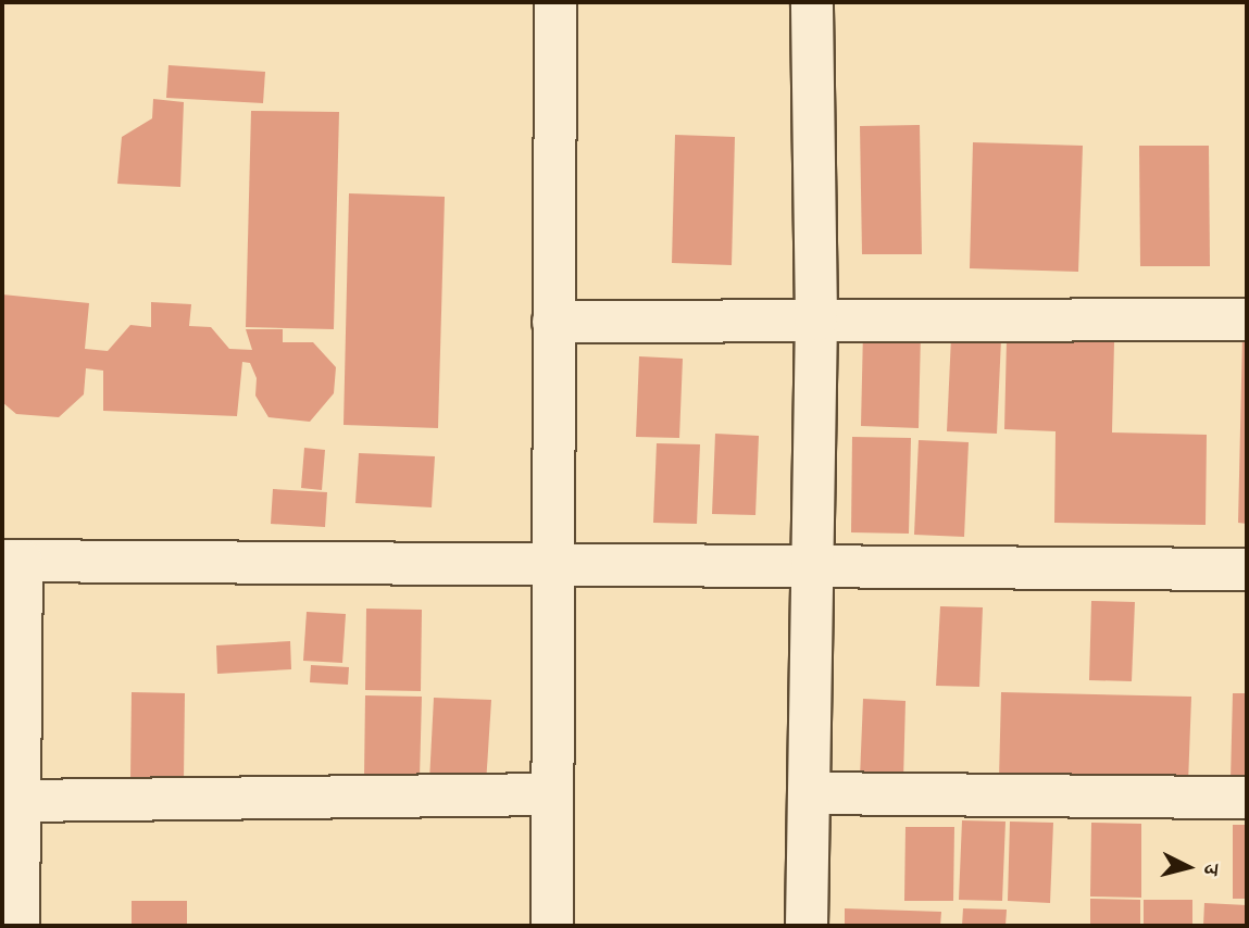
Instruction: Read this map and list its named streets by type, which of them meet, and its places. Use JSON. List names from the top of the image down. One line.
{"north":"right"}
